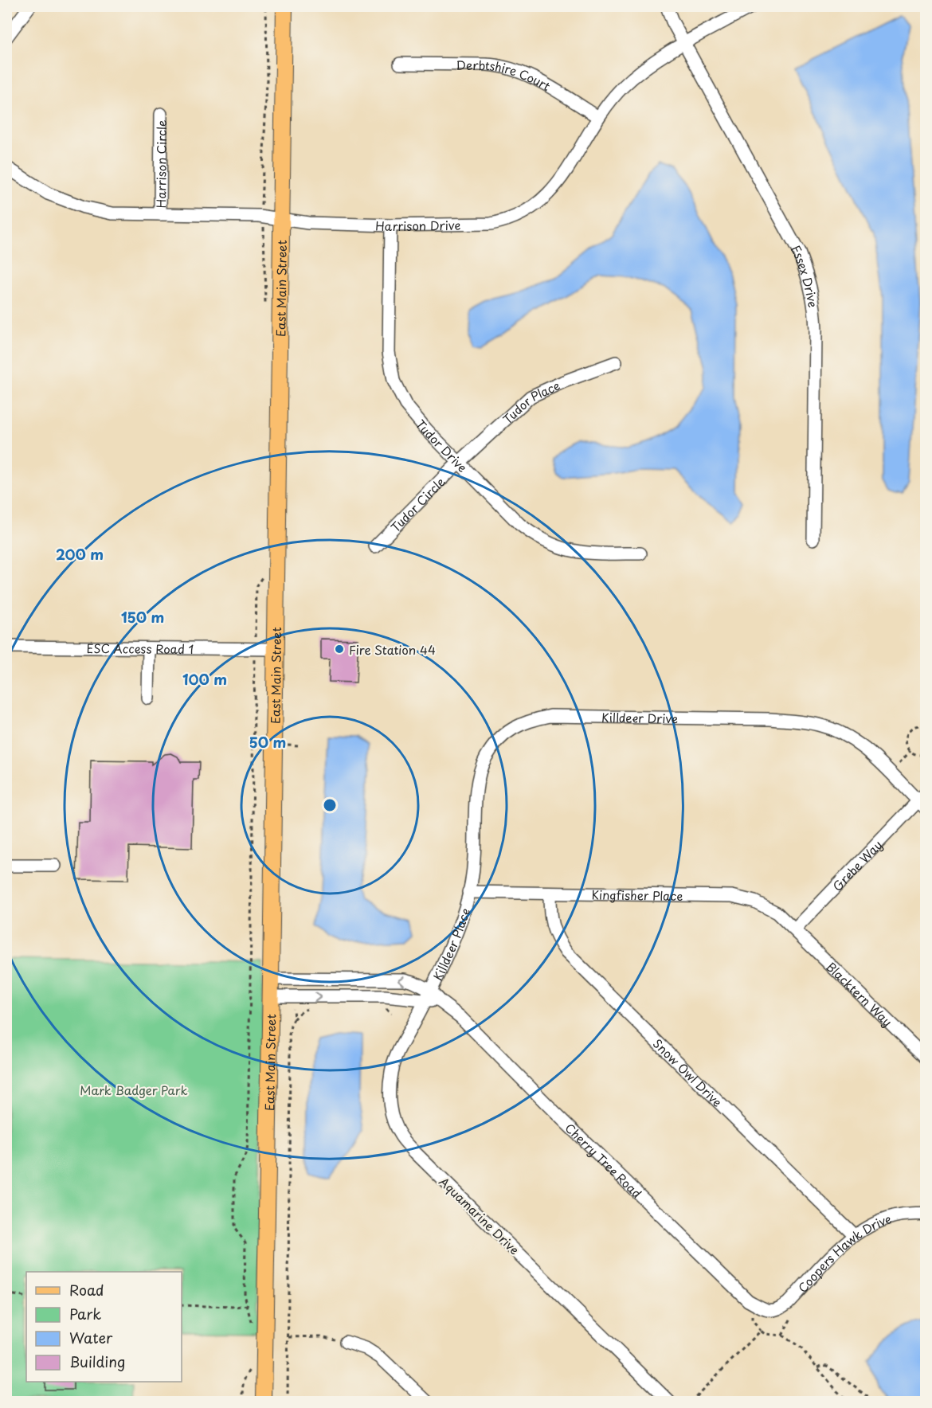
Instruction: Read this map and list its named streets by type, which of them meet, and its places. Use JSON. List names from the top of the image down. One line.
{"streets":{"main road":["East Main Street"],"street":["Derbtshire Court","Harrison Circle","Harrison Drive","Essex Drive","Tudor Place","Tudor Drive","Tudor Circle","ESC Access Road 1","Killdeer Drive","Grebe Way","Kingfisher Place","Killdeer Place","Blacktern Way","Snow Owl Drive","Cherry Tree Road","Aquamarine Drive","Coopers Hawk Drive"]},"crossings":[["Derbtshire Court","Harrison Drive"],["Harrison Circle","Harrison Drive"],["Harrison Drive","Essex Drive"],["Harrison Drive","East Main Street"],["Harrison Drive","Tudor Drive"],["East Main Street","ESC Access Road 1"],["East Main Street","Cherry Tree Road"],["Tudor Place","Tudor Drive"],["Tudor Place","Tudor Circle"],["Tudor Drive","Tudor Circle"],["Killdeer Drive","Grebe Way"],["Killdeer Drive","Kingfisher Place"],["Killdeer Drive","Killdeer Place"],["Grebe Way","Kingfisher Place"],["Grebe Way","Blacktern Way"],["Kingfisher Place","Killdeer Place"],["Kingfisher Place","Blacktern Way"],["Kingfisher Place","Snow Owl Drive"],["Killdeer Place","Cherry Tree Road"],["Killdeer Place","Aquamarine Drive"],["Snow Owl Drive","Coopers Hawk Drive"],["Cherry Tree Road","Aquamarine Drive"],["Cherry Tree Road","Coopers Hawk Drive"]],"parks":["Mark Badger Park"],"places":["Fire Station 44"],"legend":["Road","Park","Water","Building"],"rings":["200 m","150 m","100 m","50 m"]}
